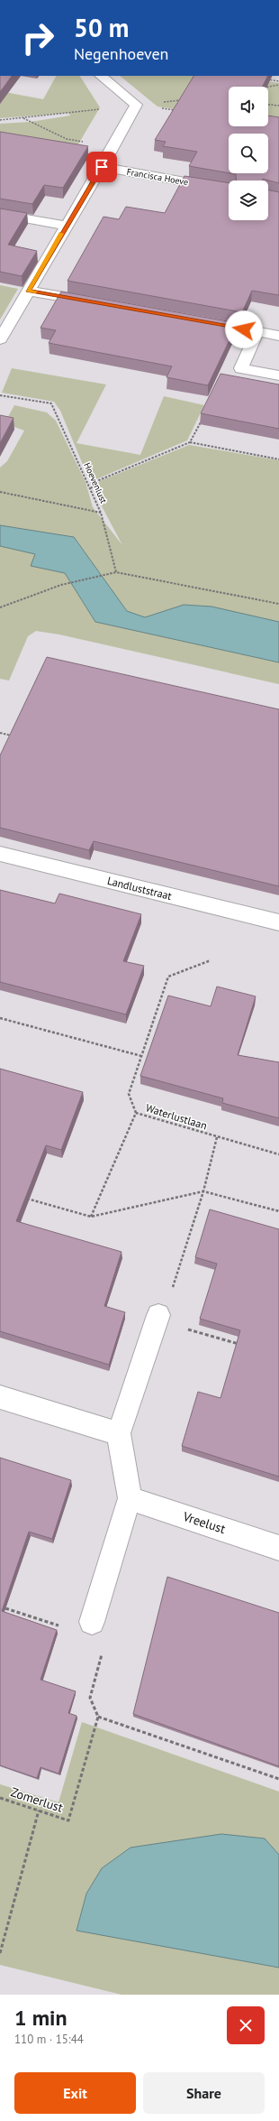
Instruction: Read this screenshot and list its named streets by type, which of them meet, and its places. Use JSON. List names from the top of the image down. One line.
{"streets":{"street":["Francisca Hoeve","Landluststraat","Vreelust"],"path":["Hoevenlust","Waterlustlaan","Zomerlust"]},"page":{"turn":["50 m","Negenhoeven"],"heading":["1 min","110 m · 15:44"],"buttons":["Exit","Share"]}}
